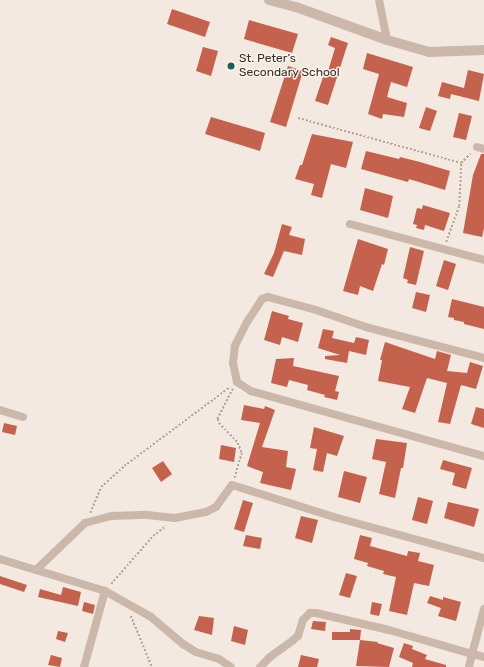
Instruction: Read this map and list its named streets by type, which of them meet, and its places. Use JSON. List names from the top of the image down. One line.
{"places":["St. Peter’s Secondary School"]}
